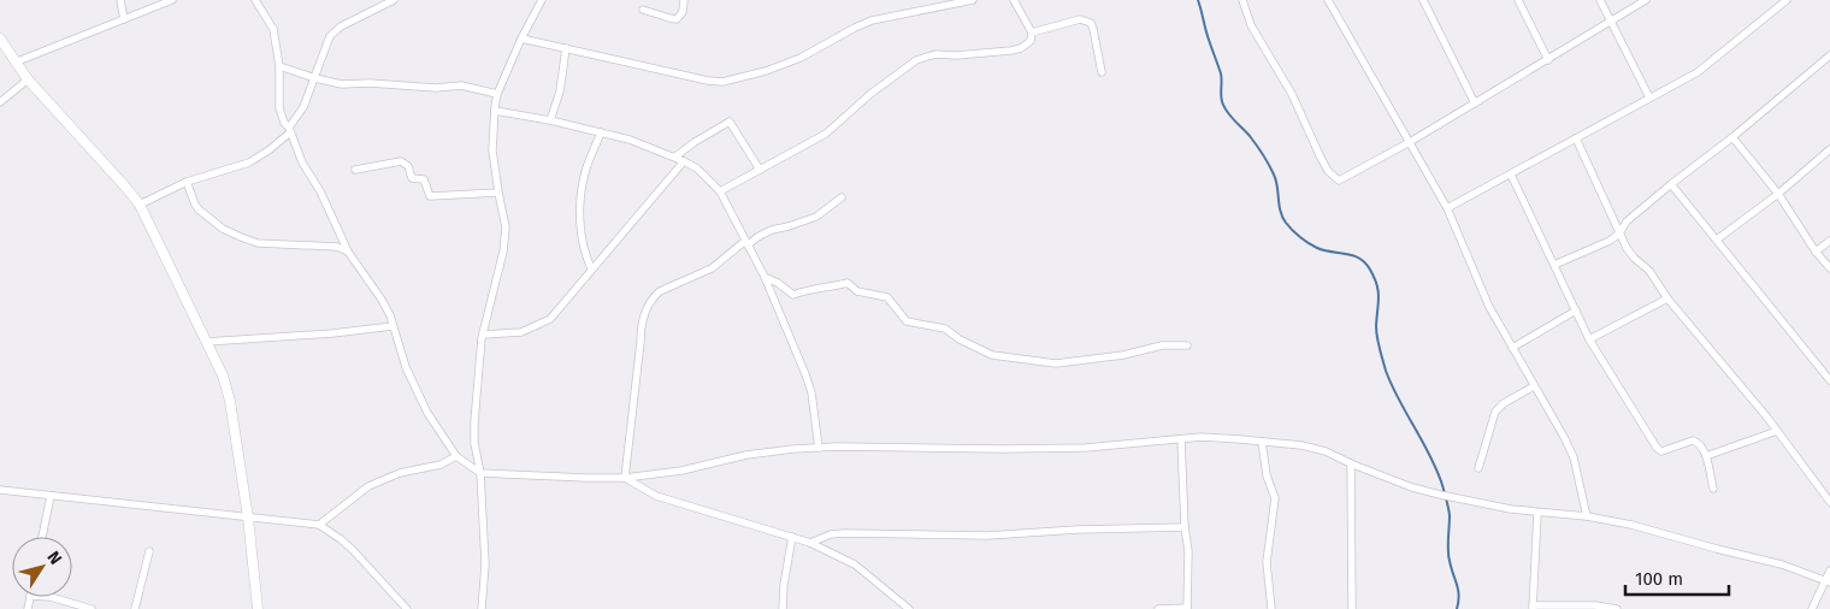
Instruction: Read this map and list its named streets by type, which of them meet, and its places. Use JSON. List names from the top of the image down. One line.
{"scale_bar":"100 m","north":"top right"}
